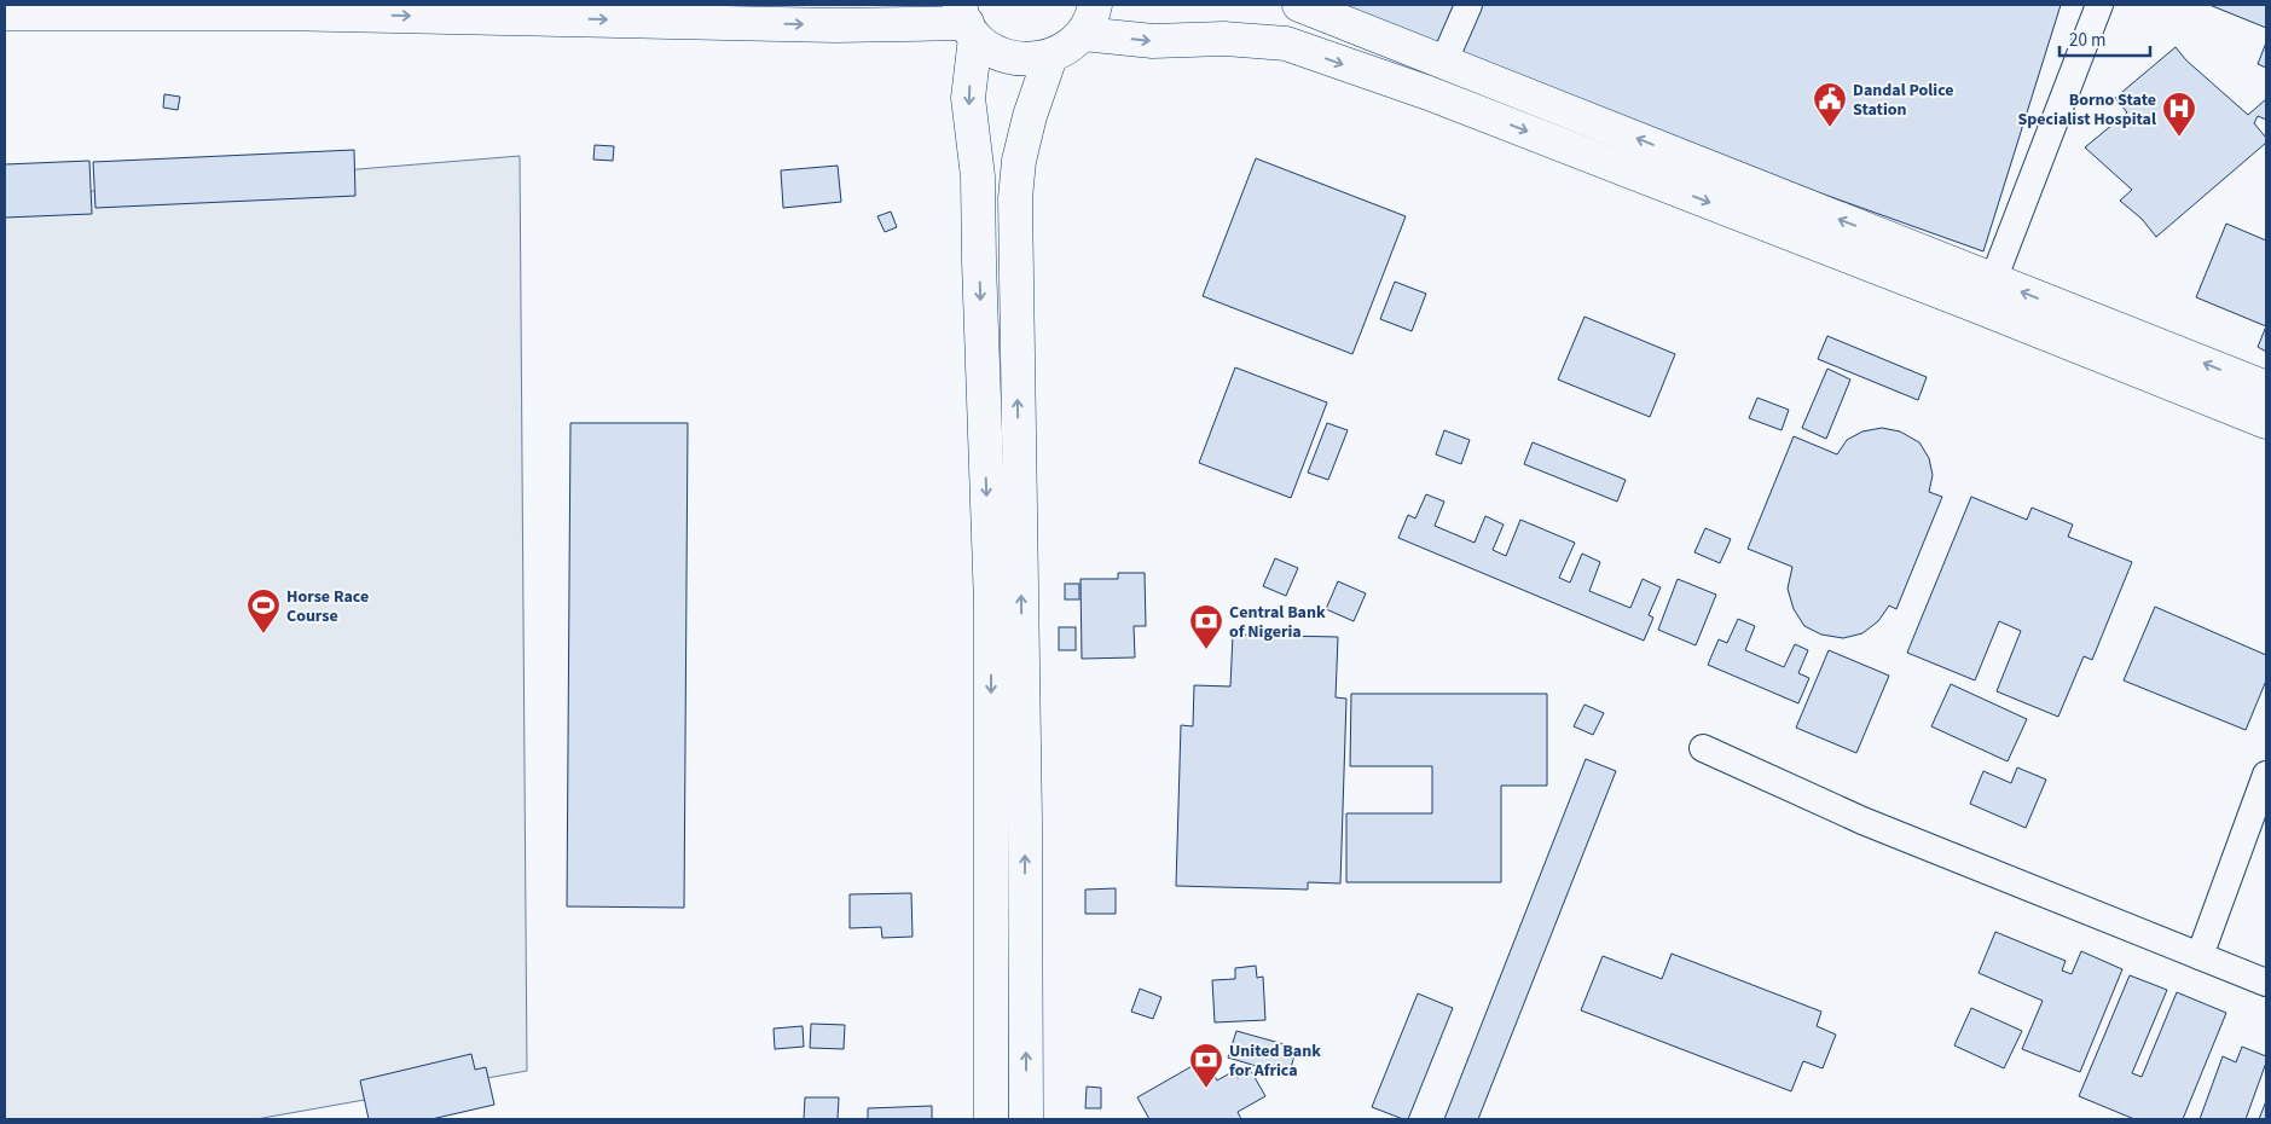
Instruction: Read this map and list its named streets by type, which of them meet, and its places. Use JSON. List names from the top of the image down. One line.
{"places":{"public building":["Dandal Police Station"],"hospital":["Borno State Specialist Hospital"],"sports":["Horse Race Course"],"bank":["Central Bank of Nigeria","United Bank for Africa"]},"scale_bar":"20 m"}
